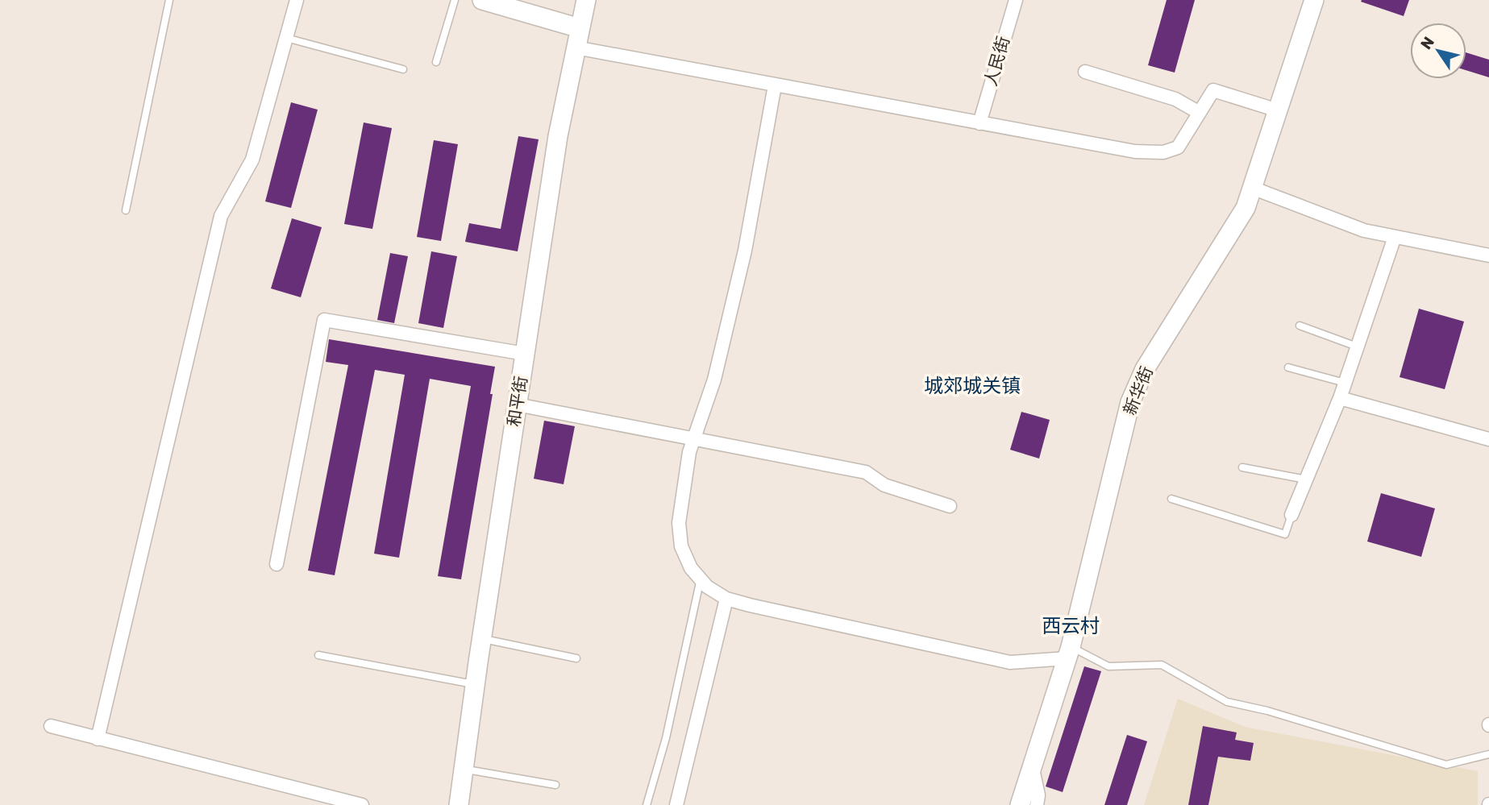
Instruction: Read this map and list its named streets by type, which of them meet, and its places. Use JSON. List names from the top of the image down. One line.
{"streets":{"street":["人民街","新华街","和平街"]},"districts":["城郊城关镇","西云村"],"north":"top left"}
